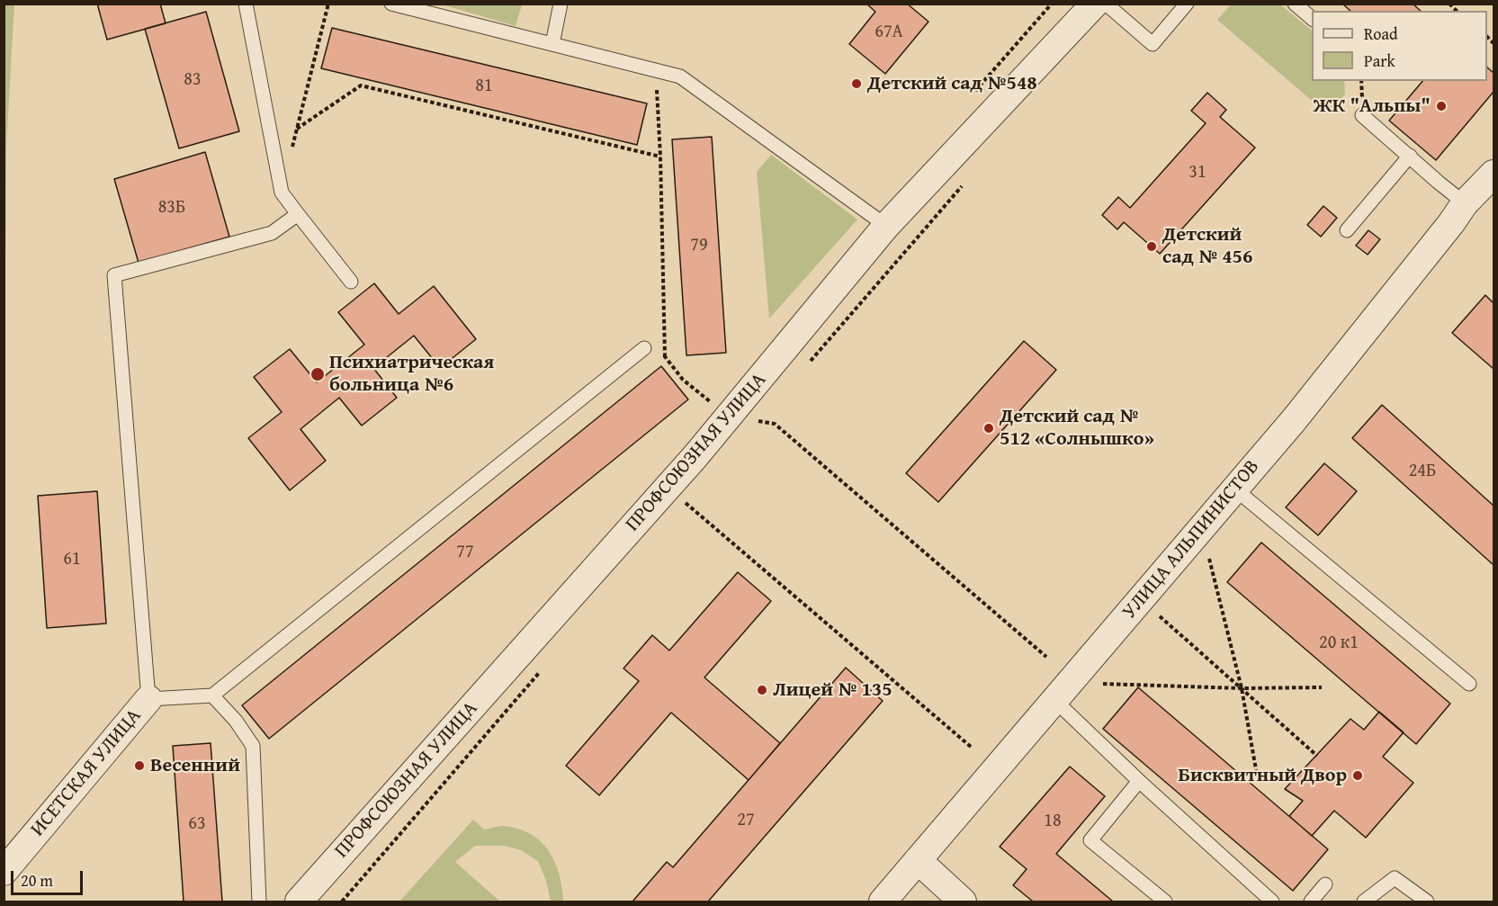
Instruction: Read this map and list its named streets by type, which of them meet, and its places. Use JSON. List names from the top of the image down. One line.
{"streets":{"street":["ПРОФСОЮЗНАЯ УЛИЦА","УЛИЦА АЛЬПИНИСТОВ","ИСЕТСКАЯ УЛИЦА"]},"places":["Детский сад №548","ЖК \"Альпы\"","Детский сад № 456","Психиатрическая больница №6","Детский сад № 512 «Солнышко»","Лицей № 135","Весенний","Бисквитный Двор"],"house_numbers":["67А","83","81","31","83Б","79","24Б","77","61","20 к1","27","18","63"],"legend":["Road","Park"],"scale_bar":"20 m"}
